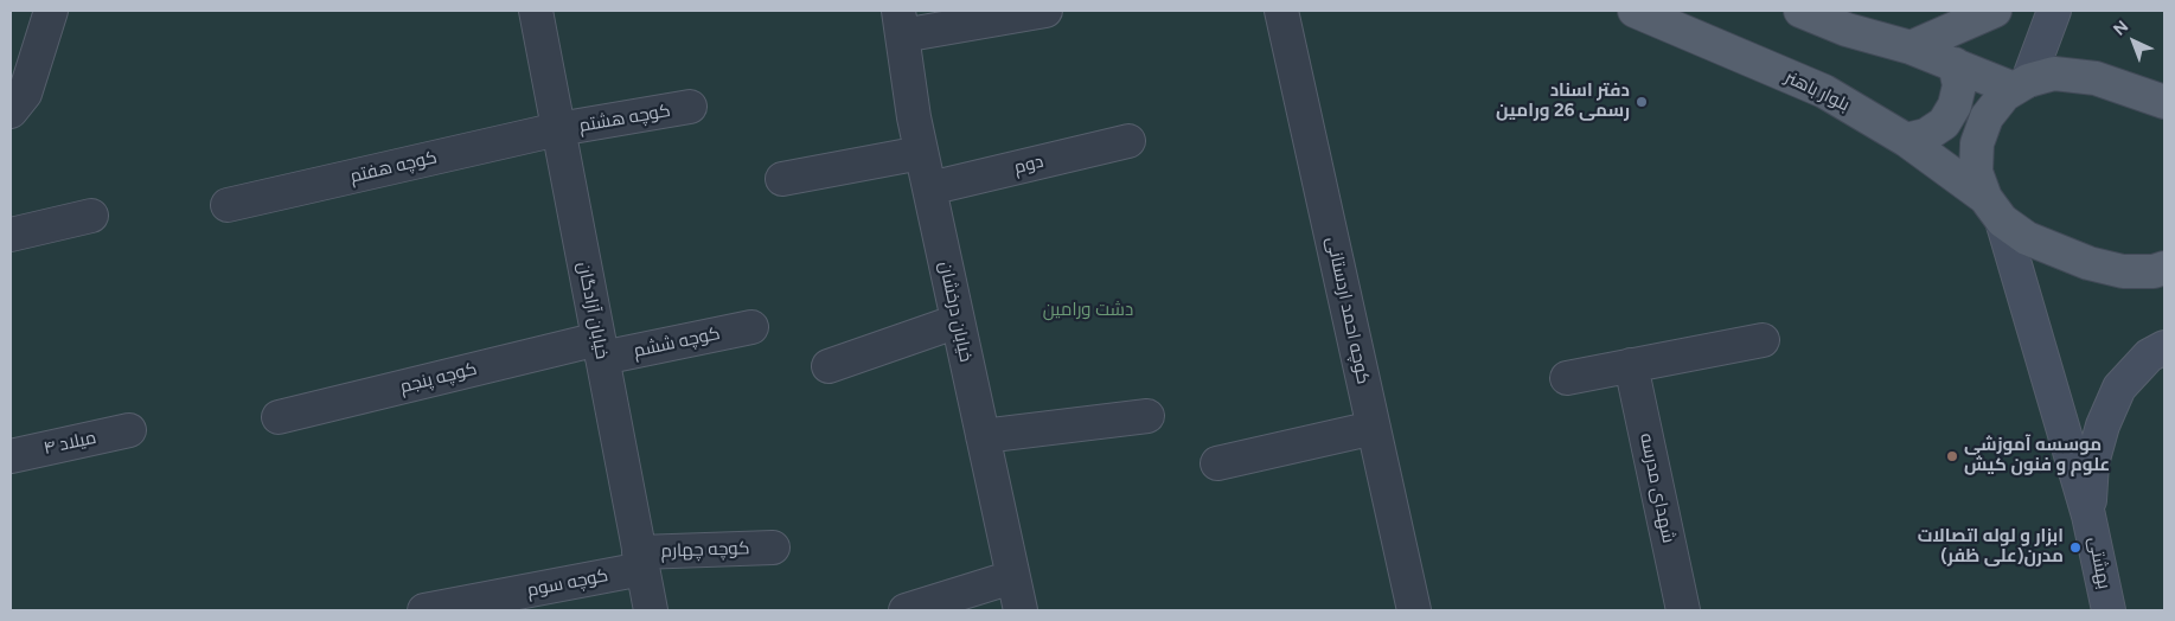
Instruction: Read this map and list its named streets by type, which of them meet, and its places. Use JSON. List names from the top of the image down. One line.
{"streets":{"main road":["بلوار باهنر","بهشتی"],"street":["کوچه هشتم","دوم","کوچه هفتم","خیابان آزادگان","کوچه احمد اردستانی","خیابان درخشان","کوچه ششم","کوچه پنجم","میلاد ۴","شهدای مدرسه","کوچه چهارم","کوچه سوم"]},"crossings":[["کوچه هشتم","کوچه هفتم"],["کوچه هشتم","خیابان آزادگان"],["دوم","خیابان درخشان"],["کوچه هفتم","خیابان آزادگان"],["خیابان آزادگان","کوچه ششم"],["خیابان آزادگان","کوچه پنجم"],["خیابان آزادگان","کوچه چهارم"],["خیابان آزادگان","کوچه سوم"],["کوچه ششم","کوچه پنجم"],["کوچه چهارم","کوچه سوم"]],"parks":["دشت ورامین"],"places":["دفتر اسناد رسمی 26 ورامین","موسسه آموزشی علوم و فنون کیش","ابزار و لوله اتصالات مدرن(علی ظفر)"],"north":"top left"}
